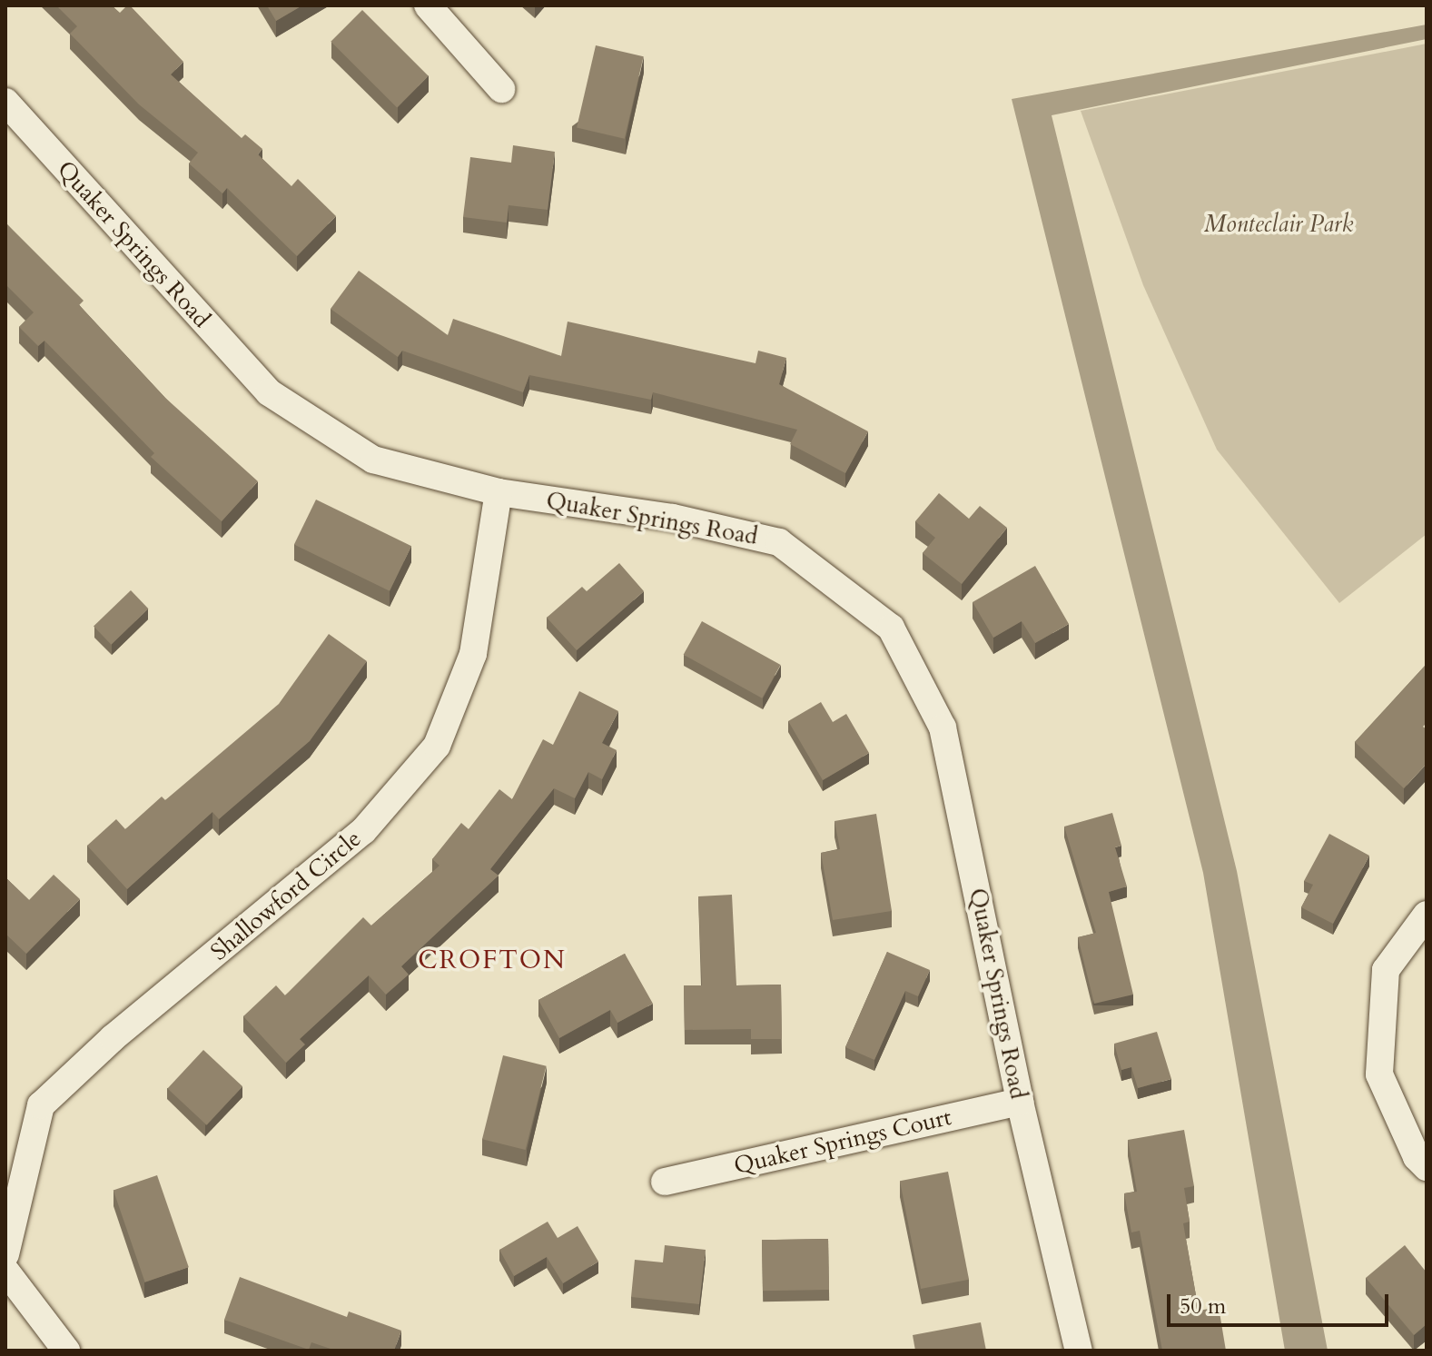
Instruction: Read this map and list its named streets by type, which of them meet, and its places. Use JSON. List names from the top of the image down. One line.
{"streets":{"street":["Quaker Springs Road","Shallowford Circle","Quaker Springs Court"]},"crossings":[["Quaker Springs Road","Shallowford Circle"],["Quaker Springs Road","Quaker Springs Court"]],"districts":["CROFTON"],"parks":["Monteclair Park"],"scale_bar":"50 m"}
